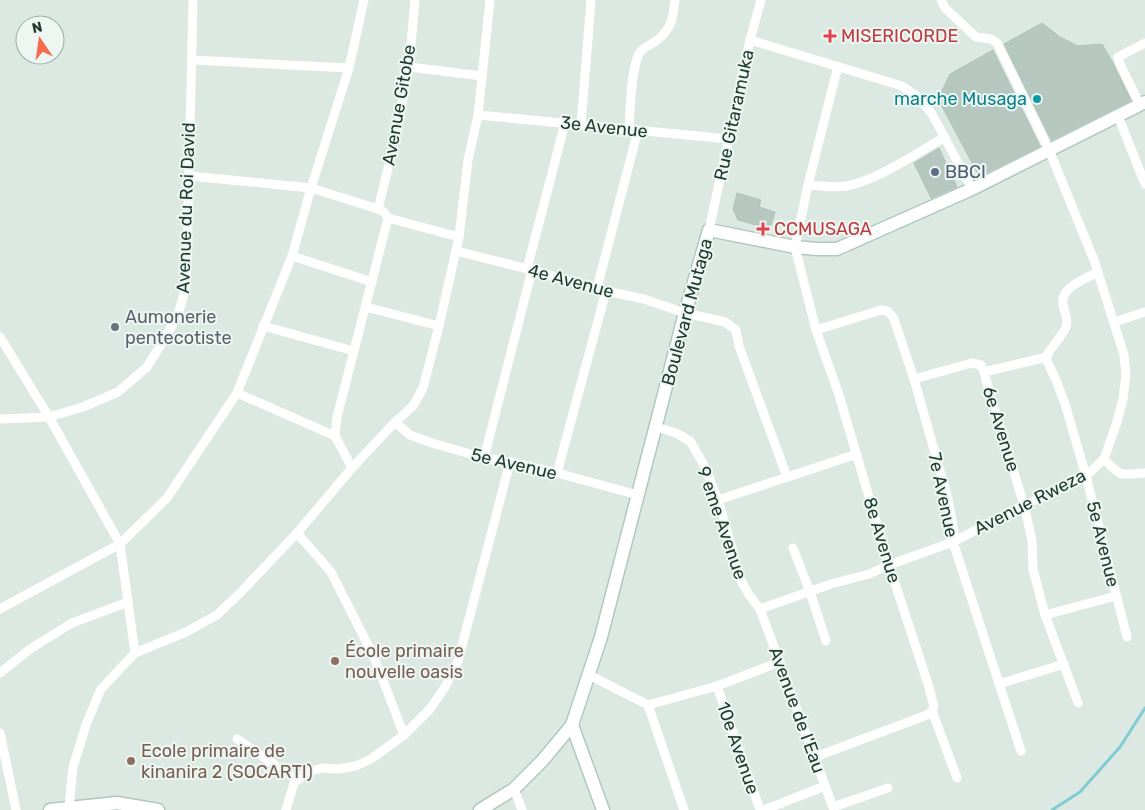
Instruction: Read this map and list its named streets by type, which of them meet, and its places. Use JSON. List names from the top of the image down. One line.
{"streets":{"street":["Avenue Gitobe","Rue Gitaramuka","3e Avenue","Avenue du Roi David","4e Avenue","Boulevard Mutaga","6e Avenue","5e Avenue","7e Avenue","Avenue Rweza","9 eme Avenue","8e Avenue","Avenue de l'Eau","10e Avenue"]},"crossings":[["Rue Gitaramuka","3e Avenue"],["Rue Gitaramuka","Boulevard Mutaga"],["4e Avenue","Boulevard Mutaga"],["Boulevard Mutaga","5e Avenue"],["Boulevard Mutaga","Avenue Rweza"],["Boulevard Mutaga","9 eme Avenue"],["Boulevard Mutaga","8e Avenue"],["6e Avenue","7e Avenue"],["6e Avenue","Avenue Rweza"],["5e Avenue","Avenue Rweza"],["7e Avenue","Avenue Rweza"],["7e Avenue","8e Avenue"],["Avenue Rweza","9 eme Avenue"],["Avenue Rweza","8e Avenue"],["Avenue Rweza","Avenue de l'Eau"],["9 eme Avenue","Avenue de l'Eau"]],"places":{"health":["MISERICORDE","CCMUSAGA"],"other":["marche Musaga","BBCI","Aumonerie pentecotiste","École primaire nouvelle oasis","Ecole primaire de kinanira 2 (SOCARTI)"]},"north":"top"}
